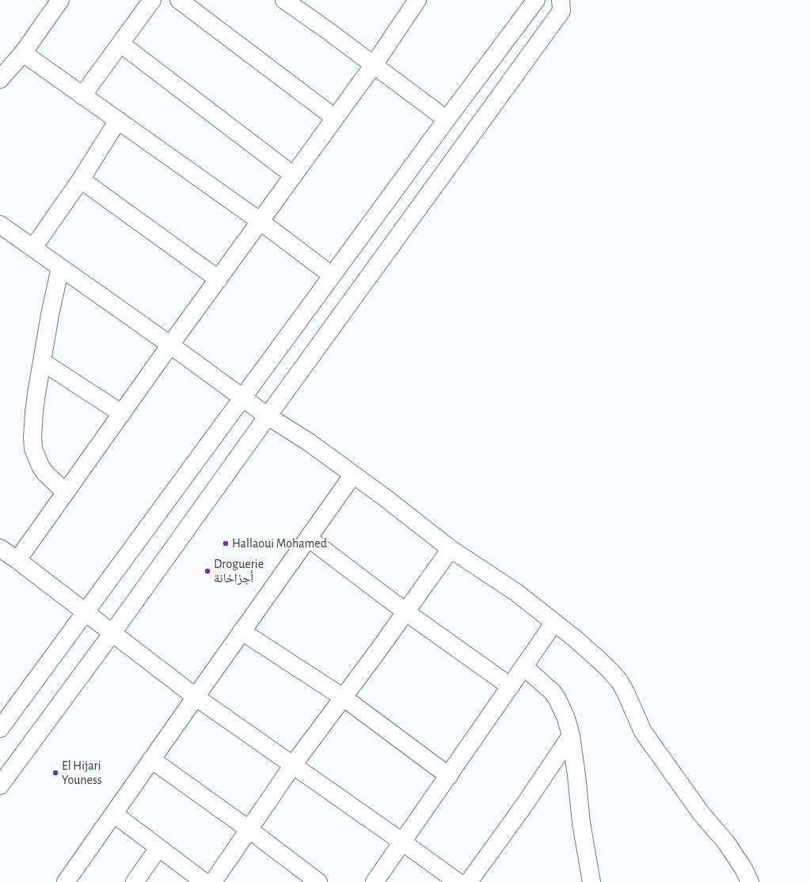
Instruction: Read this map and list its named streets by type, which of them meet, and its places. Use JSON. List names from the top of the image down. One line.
{"places":["Hallaoui Mohamed","Droguerie أجزاخانة","El Hijari Youness"]}
